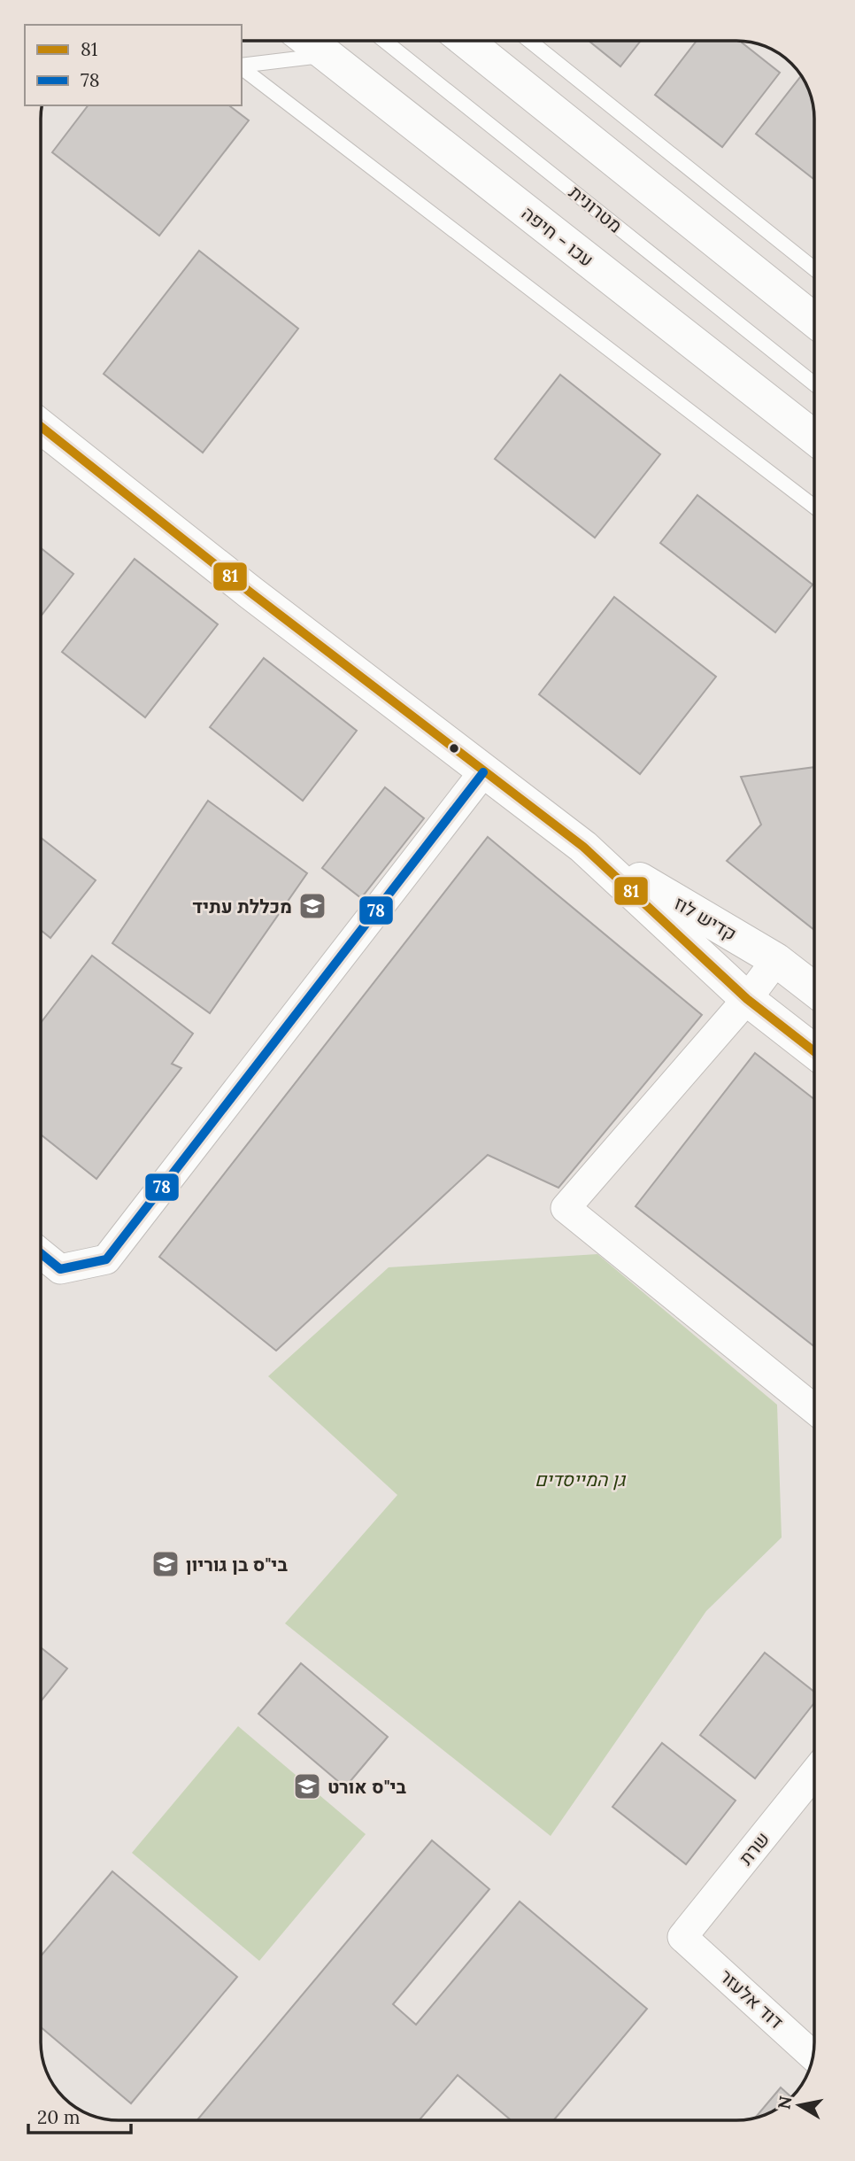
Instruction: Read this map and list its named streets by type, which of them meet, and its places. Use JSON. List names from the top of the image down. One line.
{"streets":{"main road":["עכו - חיפה","קדיש לוז"],"street":["שרת","דוד אלעזר"],"lane":["מטרונית"]},"crossings":[["שרת","דוד אלעזר"]],"parks":["גן המייסדים"],"places":{"school or university":["מכללת עתיד","בי\"ס בן גוריון","בי\"ס אורט"]},"lines":["transit line 81","transit line 78"],"legend":["81","78"],"scale_bar":"20 m","north":"left"}
